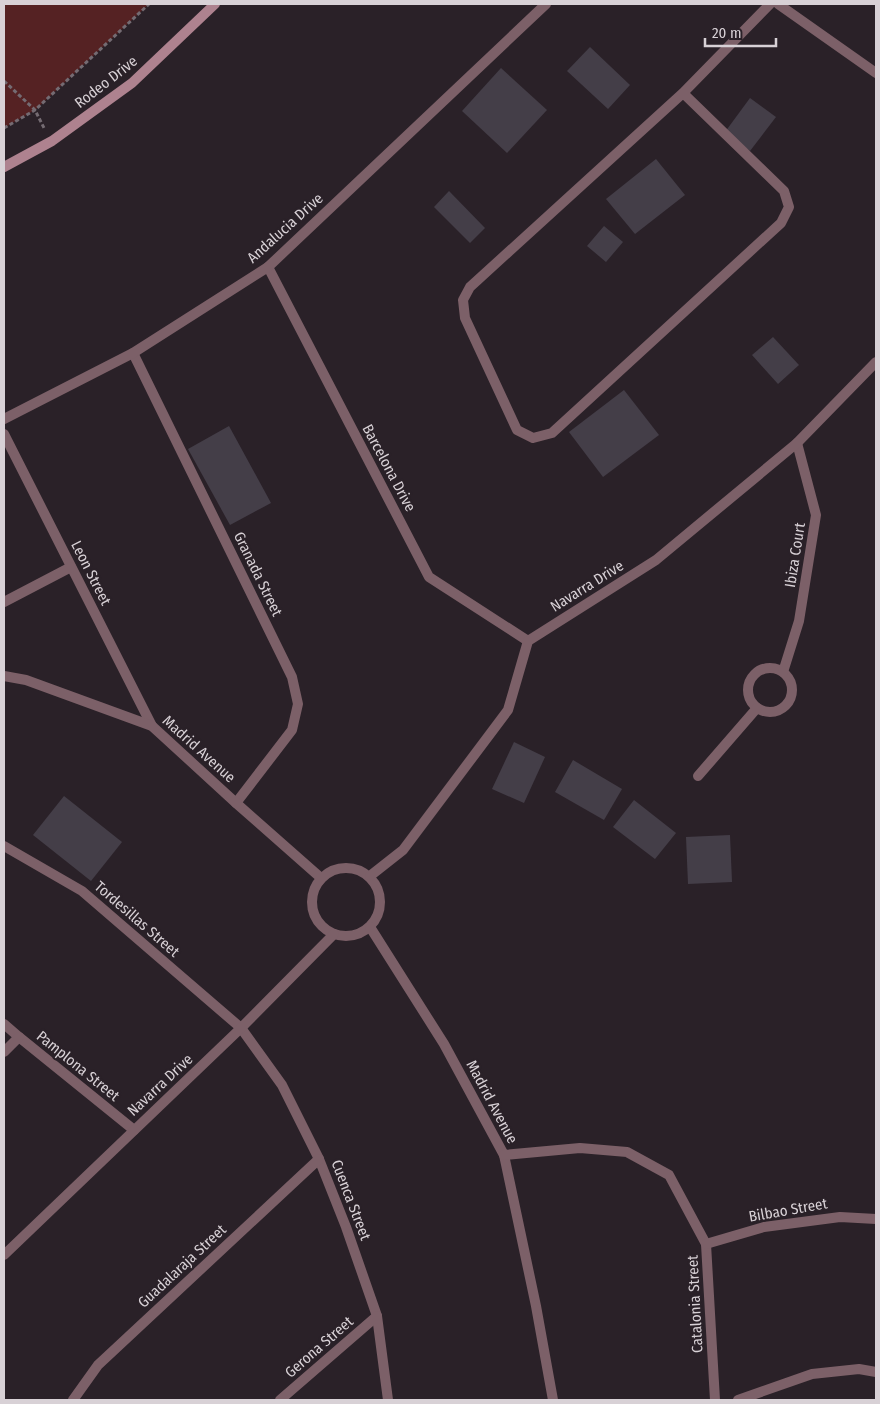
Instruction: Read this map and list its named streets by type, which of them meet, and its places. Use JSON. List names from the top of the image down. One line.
{"streets":{"street":["Rodeo Drive","Andalucia Drive","Barcelona Drive","Ibiza Court","Leon Street","Granada Street","Navarra Drive","Madrid Avenue","Tordesillas Street","Pamplona Street","Cuenca Street","Bilbao Street","Guadalaraja Street","Catalonia Street","Gerona Street"]},"crossings":[["Andalucia Drive","Barcelona Drive"],["Andalucia Drive","Granada Street"],["Barcelona Drive","Navarra Drive"],["Ibiza Court","Navarra Drive"],["Leon Street","Madrid Avenue"],["Granada Street","Madrid Avenue"],["Navarra Drive","Madrid Avenue"],["Navarra Drive","Tordesillas Street"],["Navarra Drive","Pamplona Street"],["Navarra Drive","Cuenca Street"],["Madrid Avenue","Catalonia Street"],["Tordesillas Street","Cuenca Street"],["Cuenca Street","Guadalaraja Street"],["Cuenca Street","Gerona Street"],["Bilbao Street","Catalonia Street"]],"scale_bar":"20 m"}
